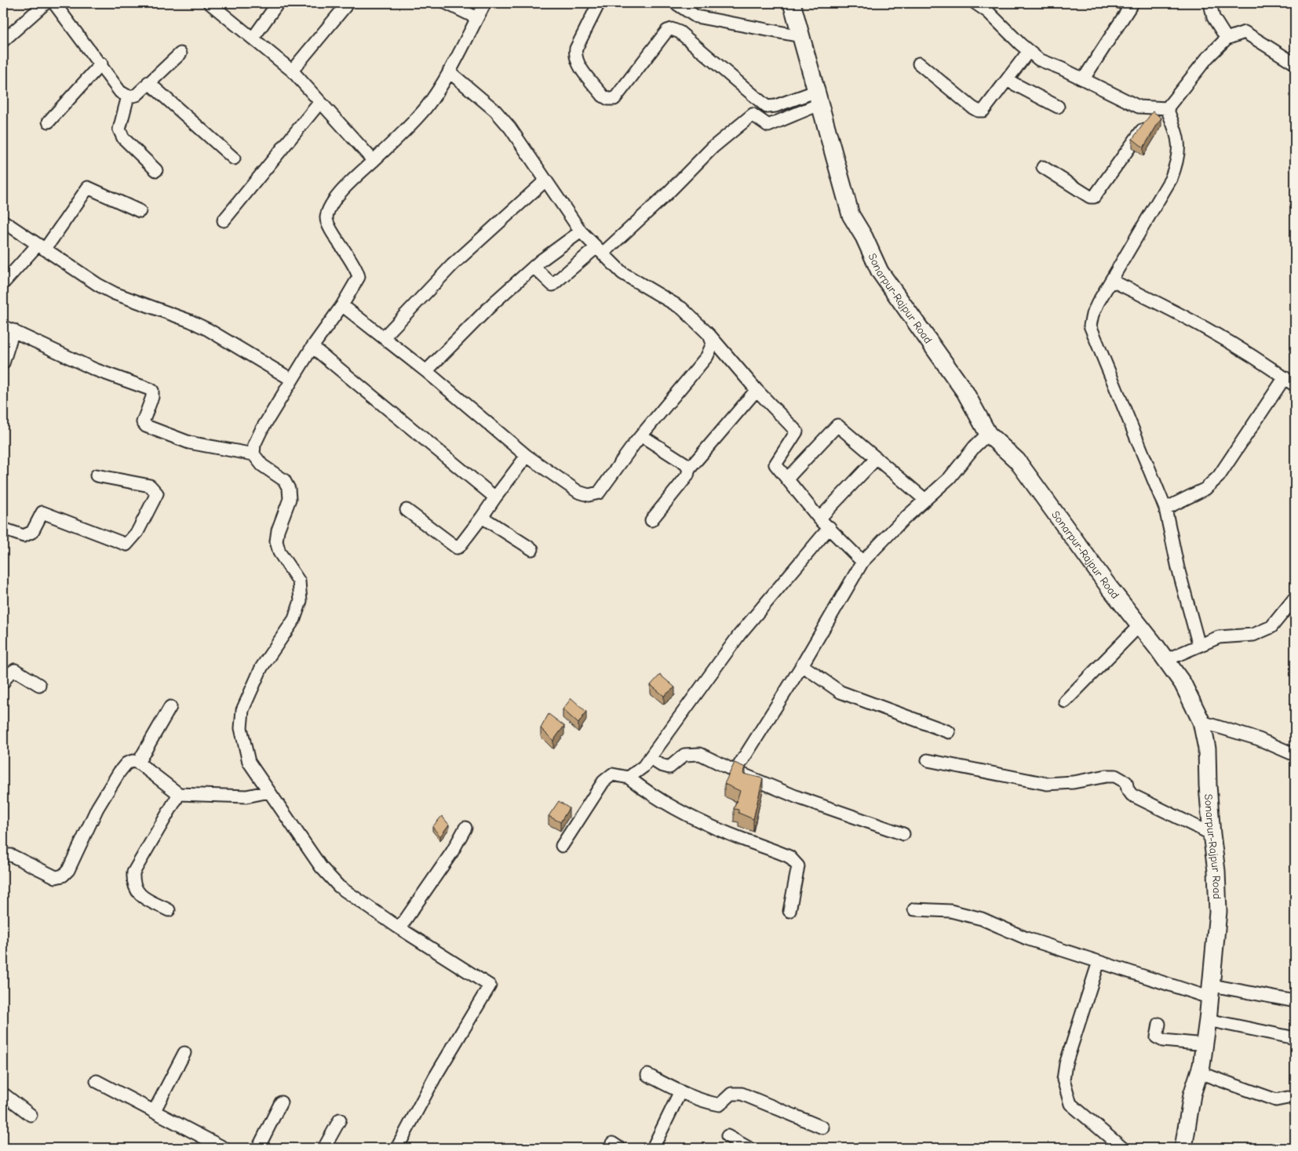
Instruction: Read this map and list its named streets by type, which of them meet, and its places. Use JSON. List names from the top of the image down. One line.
{"streets":{"main road":["Sonarpur-Rajpur Road"]}}
